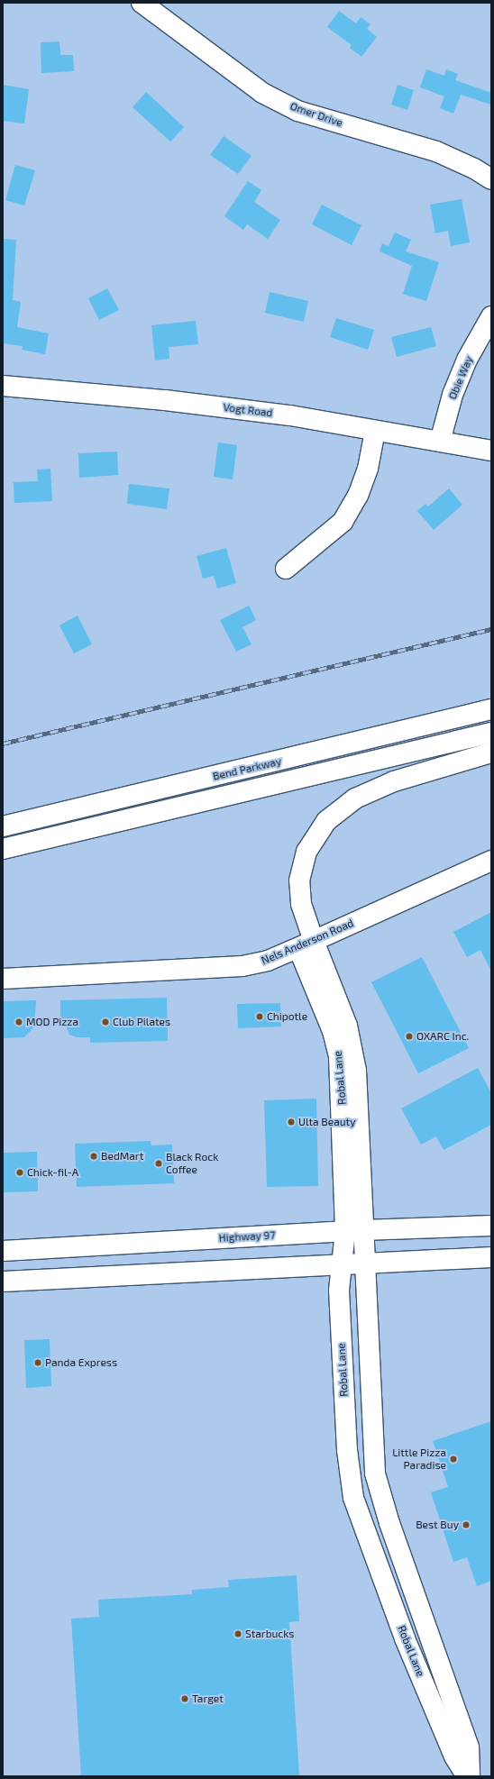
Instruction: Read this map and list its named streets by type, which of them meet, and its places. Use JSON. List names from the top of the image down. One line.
{"streets":{"main road":["Omer Drive","Obie Way","Vogt Road","Bend Parkway","Nels Anderson Road","Robal Lane","Highway 97"]},"crossings":[["Obie Way","Vogt Road"],["Nels Anderson Road","Robal Lane"],["Robal Lane","Highway 97"]],"places":["Chipotle","MOD Pizza","Club Pilates","OXARC Inc.","Ulta Beauty","BedMart","Black Rock Coffee","Chick-fil-A","Panda Express","Little Pizza Paradise","Best Buy","Starbucks","Target"]}
